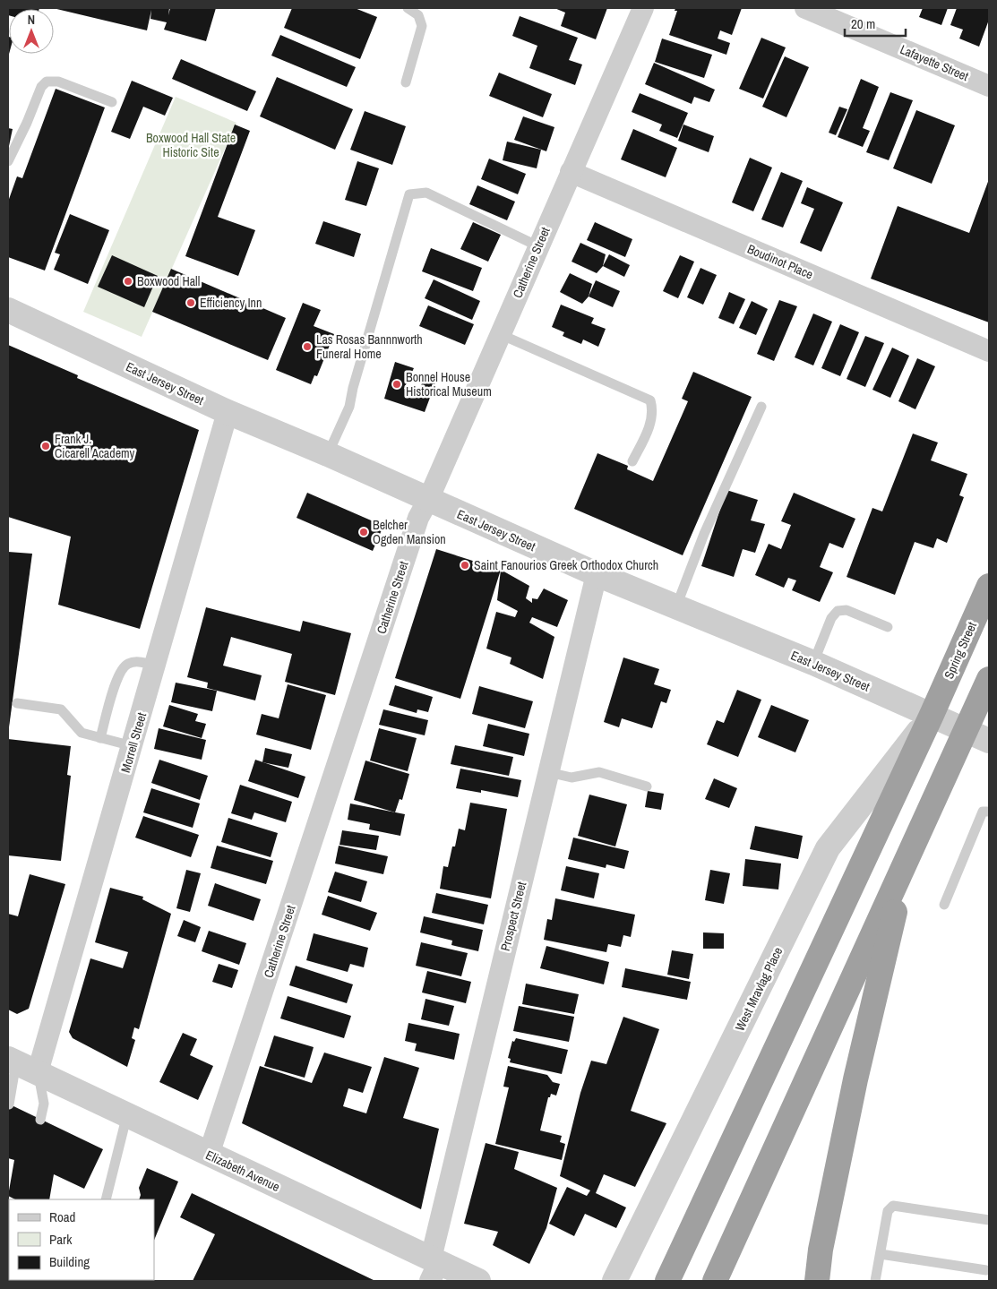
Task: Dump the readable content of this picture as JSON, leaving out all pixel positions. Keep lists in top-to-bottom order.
{
  "streets": {
    "highway": ["Spring Street"],
    "street": [
      "Lafayette Street",
      "Boudinot Place",
      "Catherine Street",
      "East Jersey Street",
      "Morrell Street",
      "Prospect Street",
      "West Mravlag Place",
      "Elizabeth Avenue"
    ]
  },
  "crossings": [
    ["Boudinot Place", "Catherine Street"],
    ["Catherine Street", "East Jersey Street"],
    ["Catherine Street", "Elizabeth Avenue"],
    ["East Jersey Street", "Spring Street"],
    ["East Jersey Street", "Morrell Street"],
    ["East Jersey Street", "Prospect Street"],
    ["East Jersey Street", "West Mravlag Place"],
    ["Spring Street", "West Mravlag Place"],
    ["Morrell Street", "Elizabeth Avenue"],
    ["Prospect Street", "Elizabeth Avenue"]
  ],
  "parks": ["Boxwood Hall State Historic Site"],
  "places": [
    "Boxwood Hall",
    "Efficiency Inn",
    "Las Rosas Bannnworth Funeral Home",
    "Bonnel House Historical Museum",
    "Frank J. Cicarell Academy",
    "Belcher Ogden Mansion",
    "Saint Fanourios Greek Orthodox Church"
  ],
  "legend": ["Road", "Park", "Building"],
  "scale_bar": "20 m",
  "north": "top"
}
